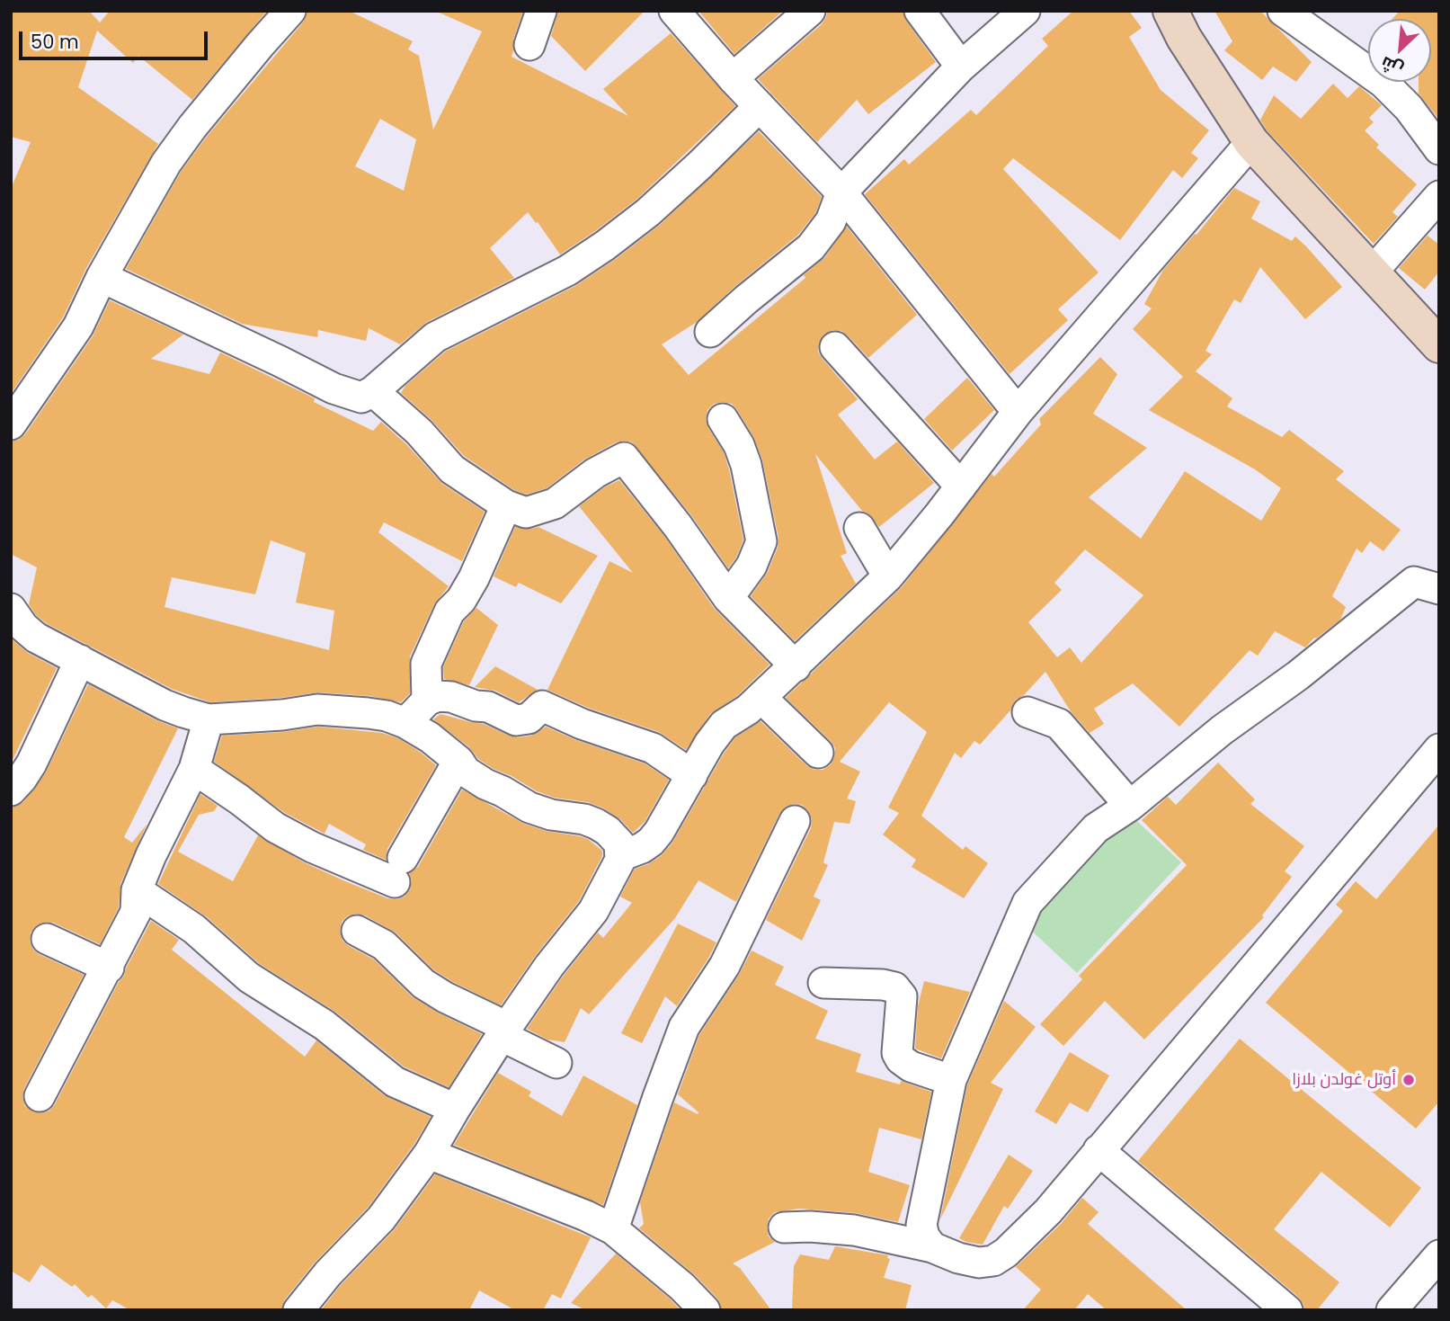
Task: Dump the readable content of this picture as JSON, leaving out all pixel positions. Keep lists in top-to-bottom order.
{
  "places": ["أوتل غولدن بلازا"],
  "scale_bar": "50 m",
  "north": "bottom left"
}
